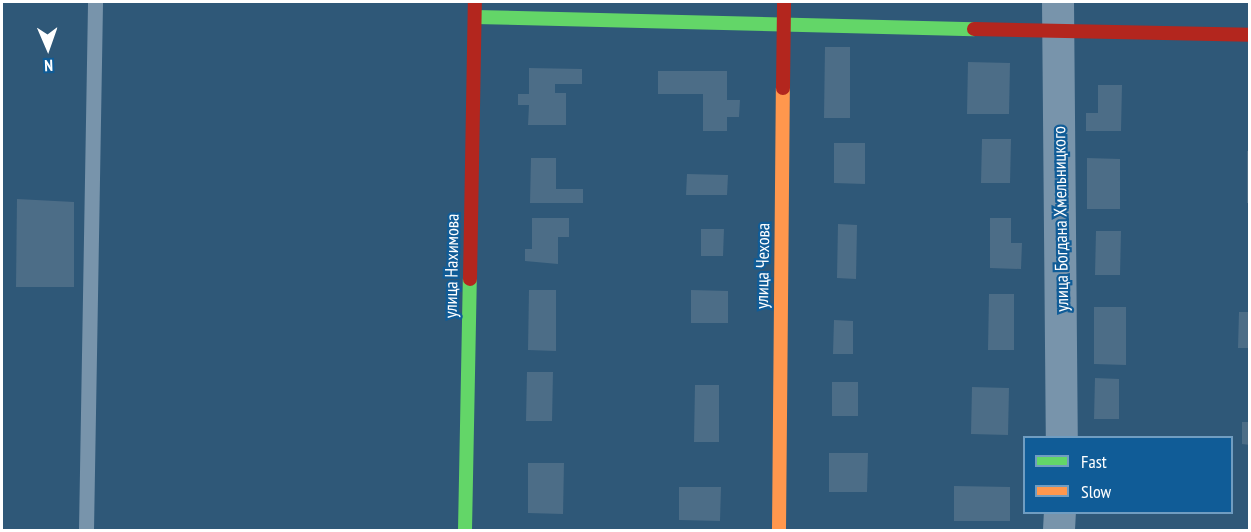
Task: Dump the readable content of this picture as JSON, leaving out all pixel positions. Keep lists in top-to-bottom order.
{
  "streets": {
    "street": ["улица Богдана Хмельницкого", "улица Нахимова", "улица Чехова"]
  },
  "legend": ["Fast", "Slow"],
  "north": "bottom"
}
